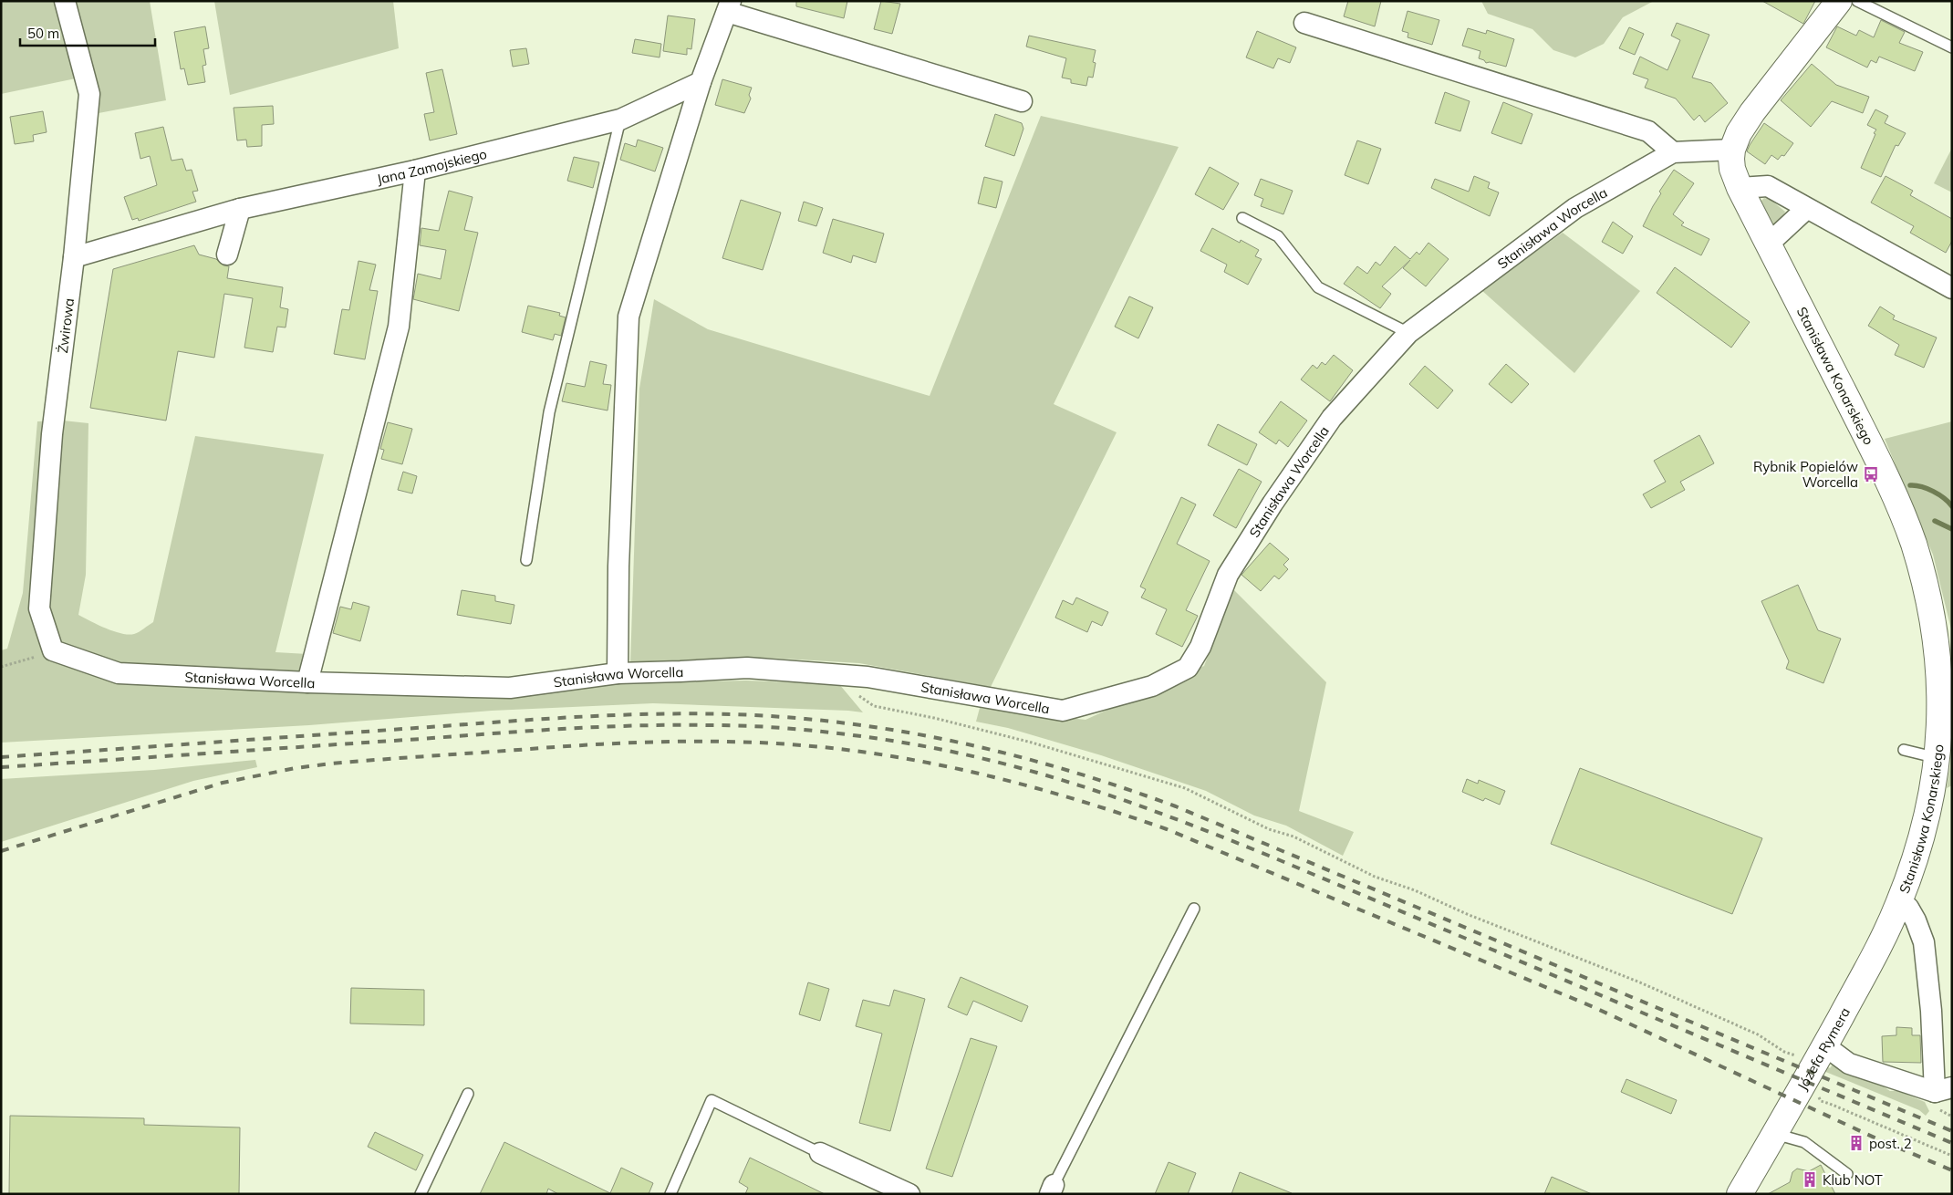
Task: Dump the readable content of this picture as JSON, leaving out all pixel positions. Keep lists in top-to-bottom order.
{
  "streets": {
    "street": [
      "Jana Zamojskiego",
      "Stanisława Worcella",
      "Żwirowa",
      "Stanisława Konarskiego",
      "Józefa Rymera"
    ]
  },
  "crossings": [
    ["Jana Zamojskiego", "Żwirowa"],
    ["Stanisława Worcella", "Żwirowa"],
    ["Stanisława Worcella", "Stanisława Konarskiego"],
    ["Stanisława Konarskiego", "Józefa Rymera"]
  ],
  "places": {
    "bus stop": ["Rybnik Popielów Worcella"],
    "building": ["post. 2", "Klub NOT"]
  },
  "scale_bar": "50 m"
}
